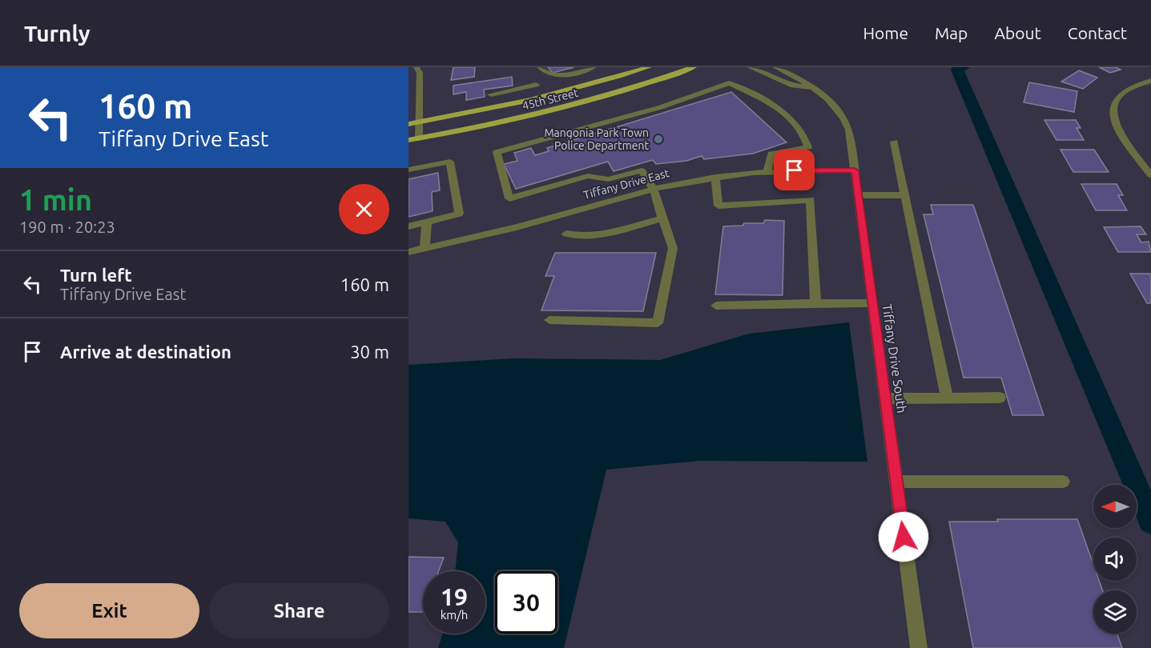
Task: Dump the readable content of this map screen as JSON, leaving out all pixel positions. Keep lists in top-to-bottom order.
{
  "streets": {
    "main road": ["45th Street"],
    "street": ["Tiffany Drive East", "Tiffany Drive South"]
  },
  "crossings": [
    ["Tiffany Drive East", "Tiffany Drive South"]
  ],
  "places": ["Mangonia Park Town Police Department"],
  "north": "left",
  "page": {
    "header": "Turnly",
    "nav": [
      "Home",
      "Map",
      "About",
      "Contact"
    ],
    "turn": ["160 m", "Tiffany Drive East"],
    "heading": ["1 min", "190 m · 20:23"],
    "list": [
      {
        "name": "Turn left",
        "note": "Tiffany Drive East",
        "value": "160 m"
      },
      {
        "name": "Arrive at destination",
        "value": "30 m"
      }
    ],
    "speed": "19 km/h",
    "limit": "30",
    "buttons": ["Exit", "Share"]
  }
}
